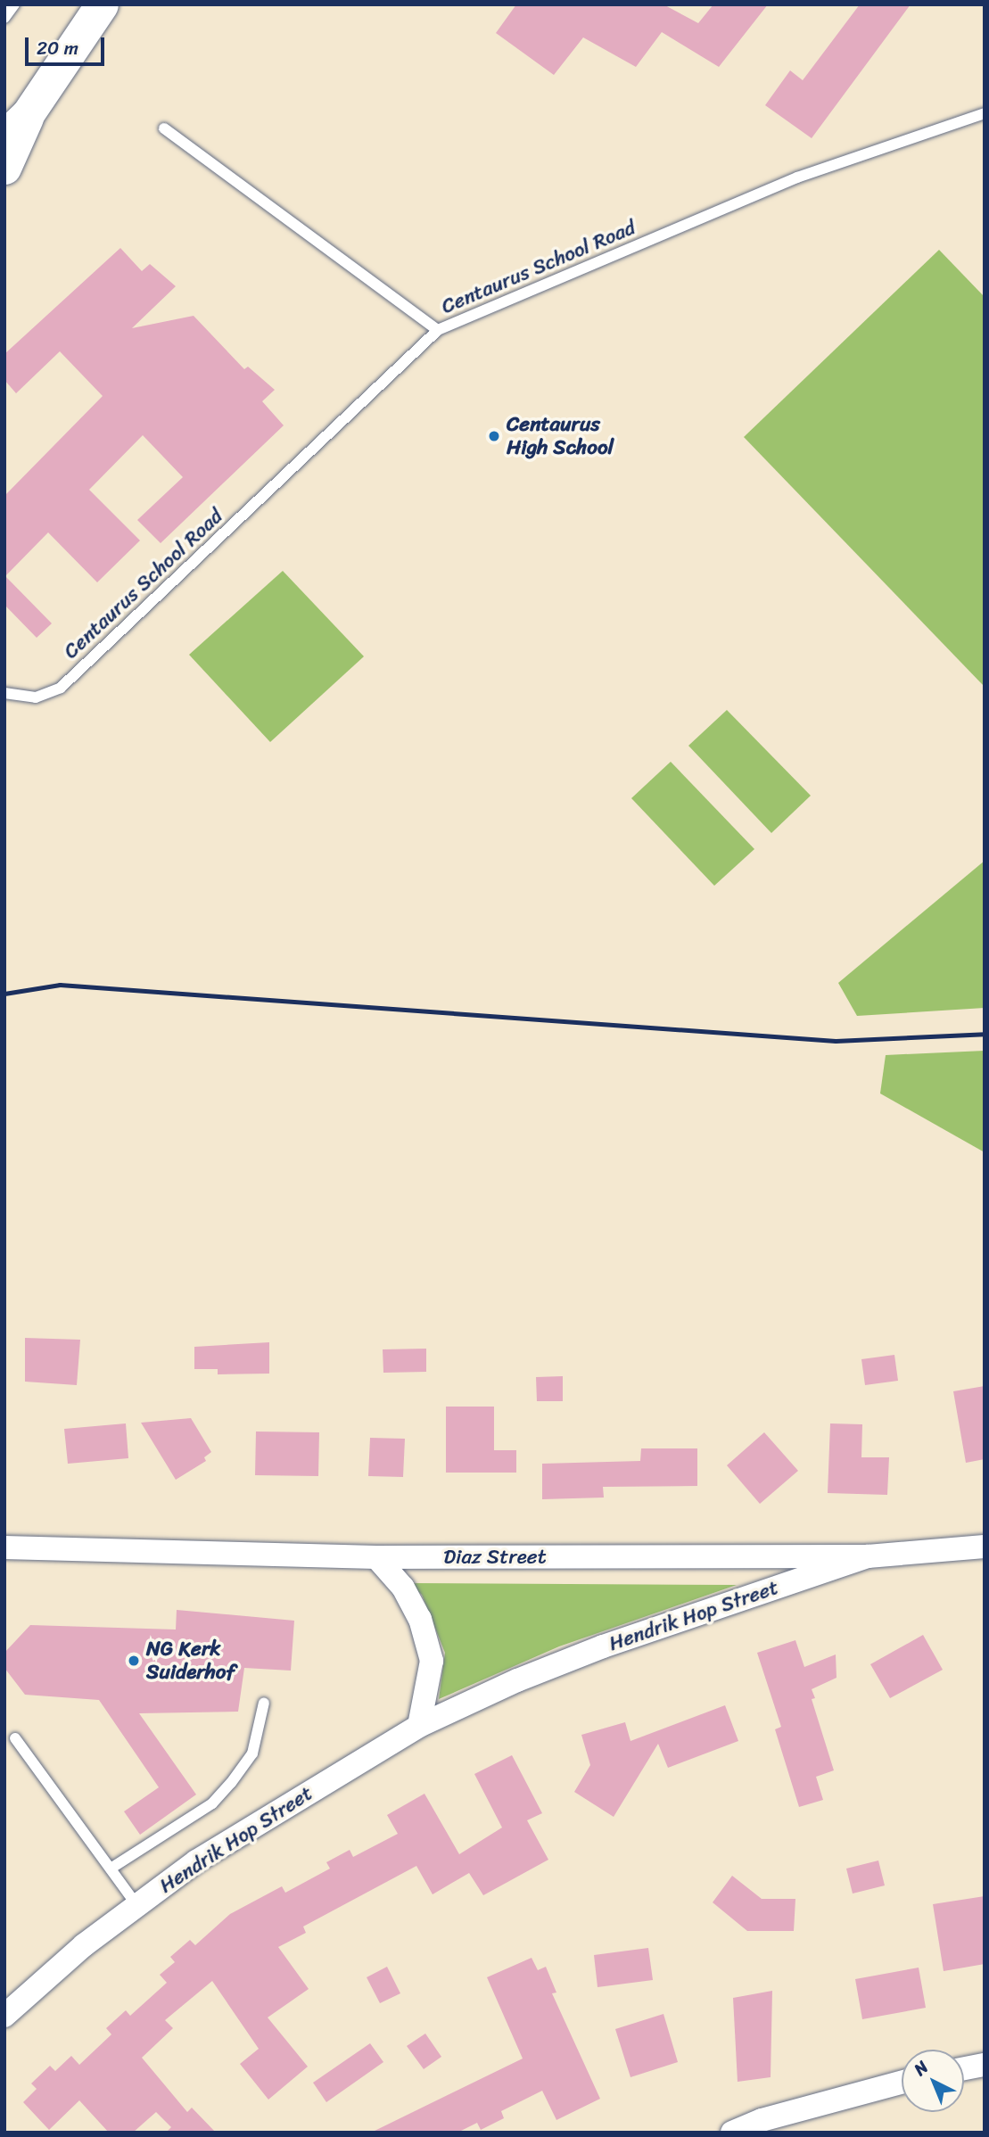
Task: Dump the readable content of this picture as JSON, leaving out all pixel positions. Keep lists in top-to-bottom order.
{
  "streets": {
    "street": ["Diaz Street", "Hendrik Hop Street"],
    "lane": ["Centaurus School Road"]
  },
  "crossings": [
    ["Diaz Street", "Hendrik Hop Street"]
  ],
  "places": ["Centaurus High School", "NG Kerk Suiderhof"],
  "scale_bar": "20 m",
  "north": "top left"
}
